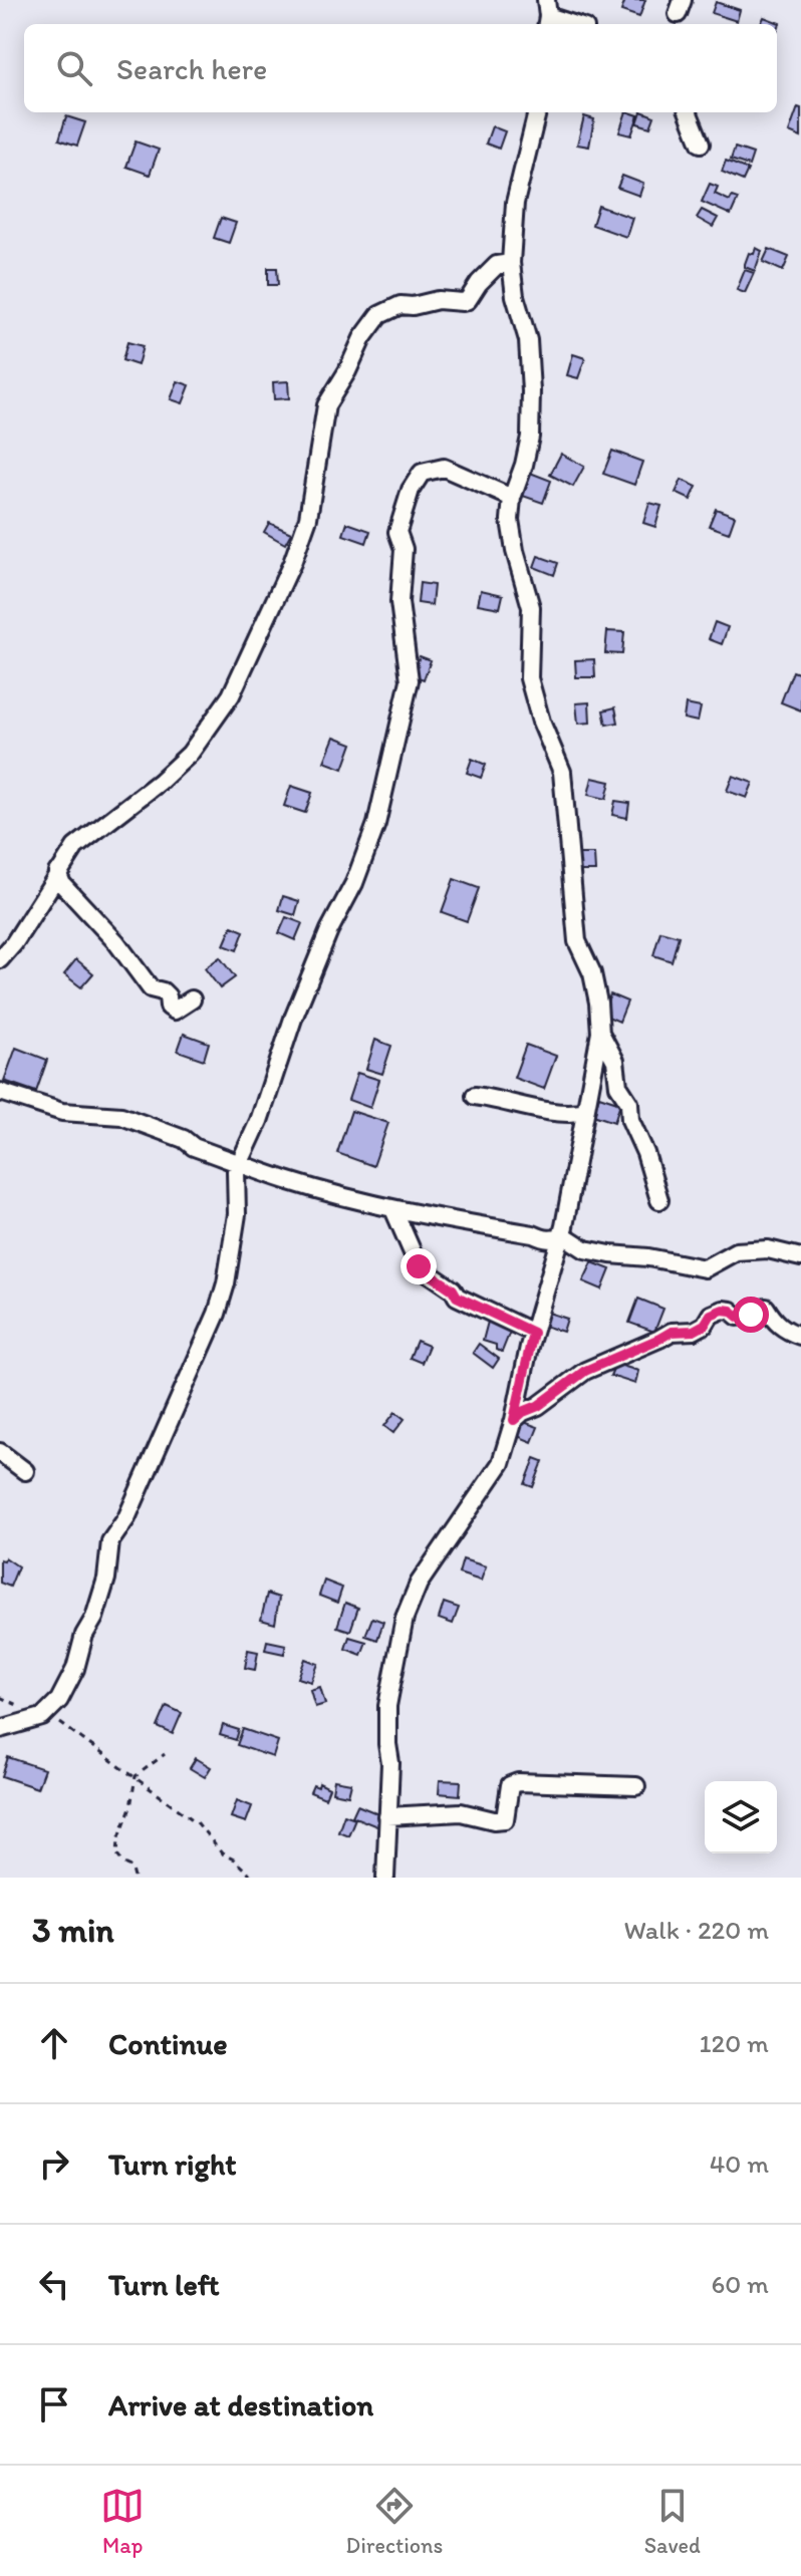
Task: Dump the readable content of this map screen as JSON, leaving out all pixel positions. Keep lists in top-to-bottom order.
{
  "page": {
    "search": "Search here",
    "heading": ["3 min", "Walk · 220 m"],
    "list": [
      ["Continue", "120 m"],
      ["Turn right", "40 m"],
      ["Turn left", "60 m"],
      "Arrive at destination"
    ],
    "nav": ["Map", "Directions", "Saved"]
  }
}
